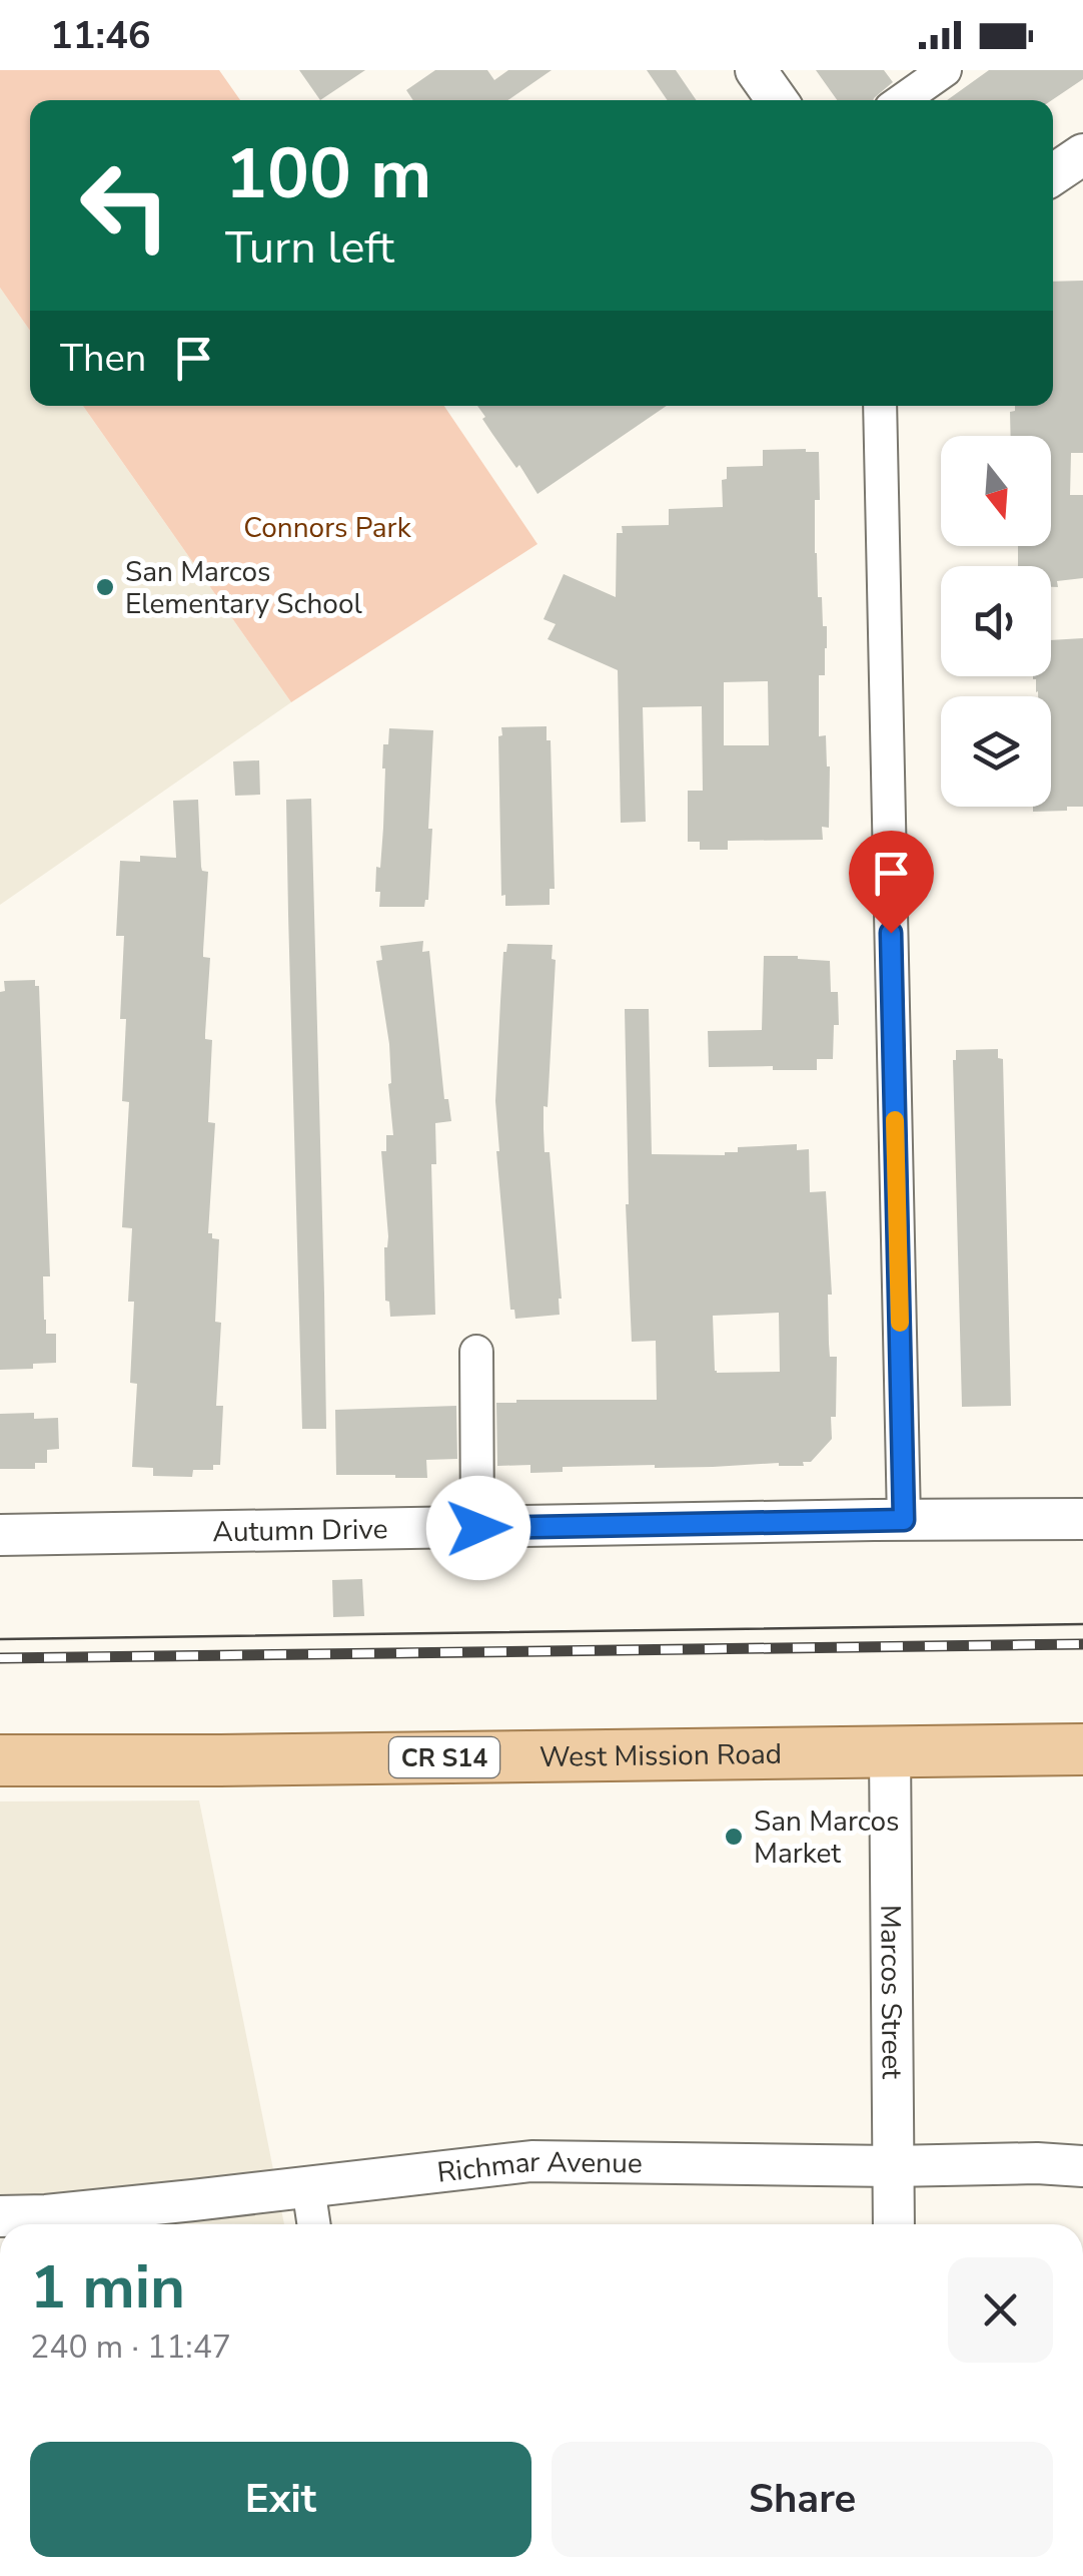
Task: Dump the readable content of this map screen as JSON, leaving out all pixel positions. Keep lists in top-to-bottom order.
{
  "streets": {
    "main road": ["West Mission Road", "CR S14"],
    "street": ["Autumn Drive", "Marcos Street", "Richmar Avenue"]
  },
  "crossings": [
    ["West Mission Road", "Marcos Street"],
    ["Marcos Street", "Richmar Avenue"]
  ],
  "parks": ["Connors Park"],
  "places": ["San Marcos Elementary School", "San Marcos Market"],
  "north": "bottom",
  "page": {
    "status": "11:46",
    "turn": ["100 m", "Turn left"],
    "then": "Then",
    "heading": ["1 min", "240 m · 11:47"],
    "buttons": ["Exit", "Share"]
  }
}
